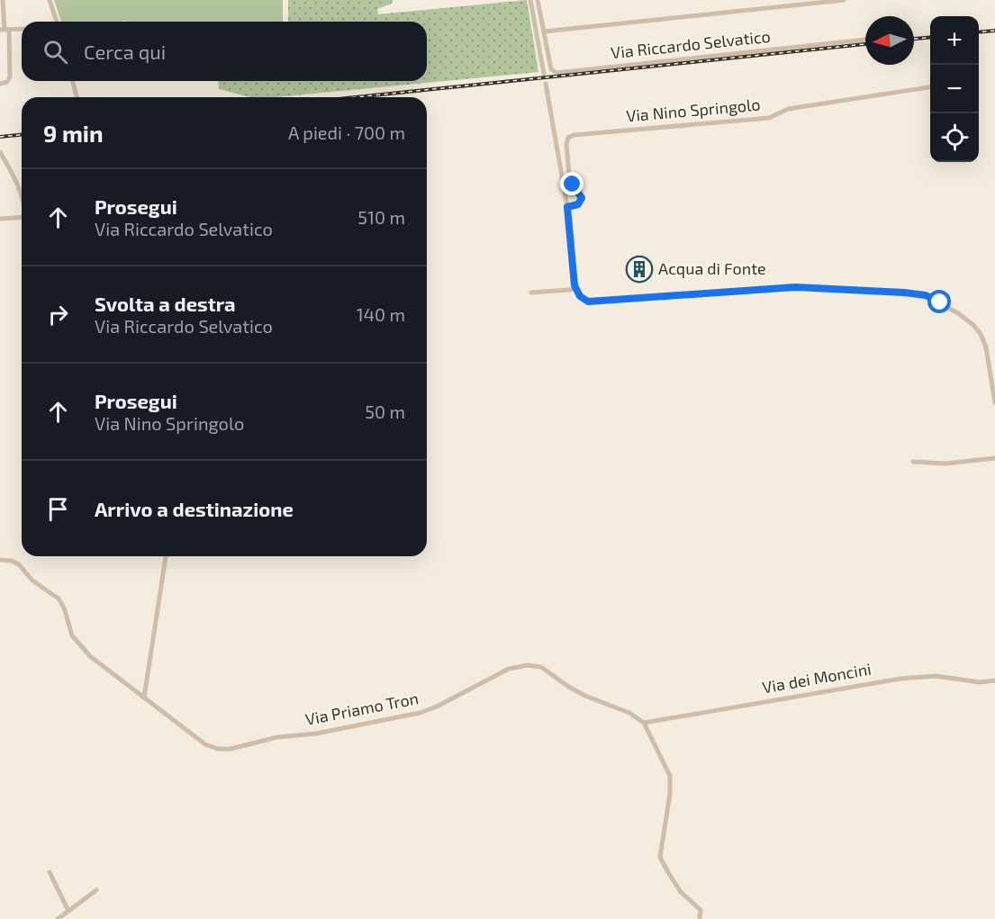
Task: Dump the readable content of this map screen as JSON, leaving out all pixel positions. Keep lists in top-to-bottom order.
{
  "streets": {
    "street": [
      "Via Riccardo Selvatico",
      "Via Nino Springolo",
      "Via dei Moncini",
      "Via Priamo Tron"
    ]
  },
  "crossings": [
    ["Via dei Moncini", "Via Priamo Tron"]
  ],
  "places": {
    "building": ["Acqua di Fonte"]
  },
  "north": "left",
  "page": {
    "map_buttons": ["+", "−"],
    "search": "Cerca qui",
    "heading": ["9 min", "A piedi · 700 m"],
    "list": [
      ["Prosegui", "Via Riccardo Selvatico", "510 m"],
      ["Svolta a destra", "Via Riccardo Selvatico", "140 m"],
      ["Prosegui", "Via Nino Springolo", "50 m"],
      "Arrivo a destinazione"
    ]
  }
}
